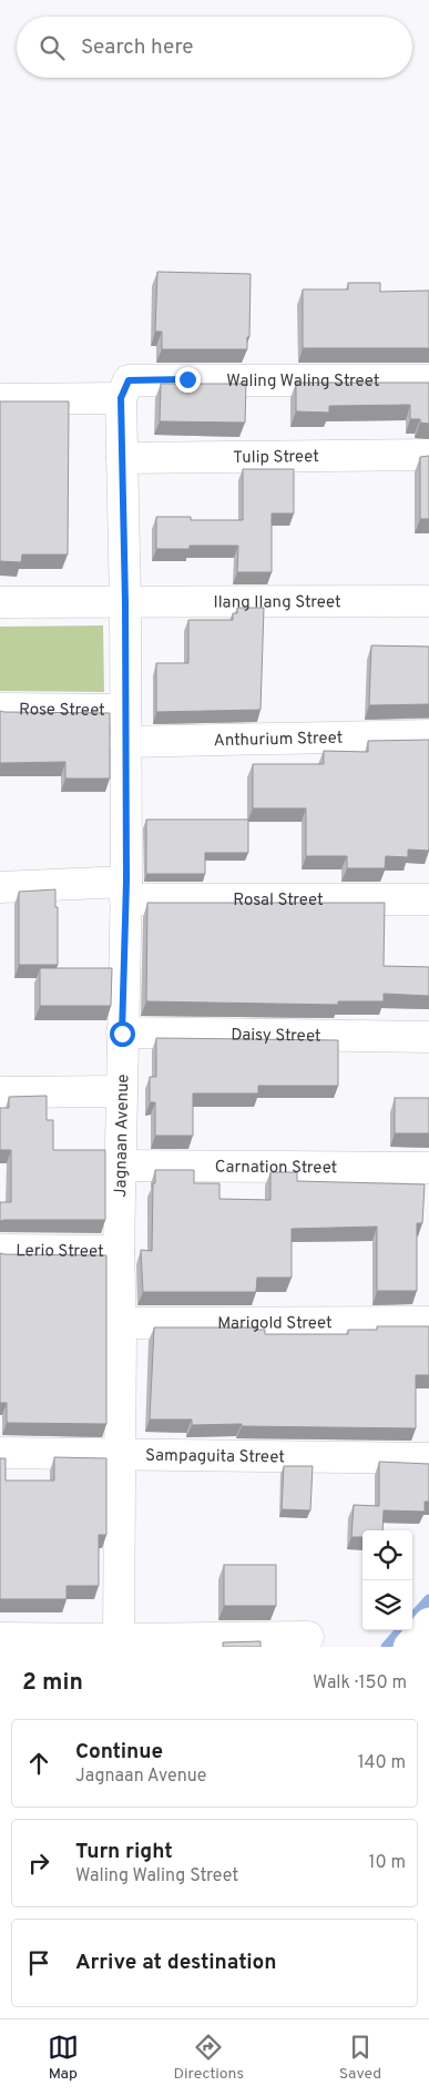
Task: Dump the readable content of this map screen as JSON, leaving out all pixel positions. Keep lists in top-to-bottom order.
{
  "streets": {
    "street": [
      "Waling Waling Street",
      "Tulip Street",
      "Ilang Ilang Street",
      "Rose Street",
      "Anthurium Street",
      "Rosal Street",
      "Daisy Street",
      "Jagnaan Avenue",
      "Carnation Street",
      "Lerio Street",
      "Marigold Street",
      "Sampaguita Street"
    ]
  },
  "crossings": [
    ["Waling Waling Street", "Jagnaan Avenue"],
    ["Tulip Street", "Jagnaan Avenue"],
    ["Ilang Ilang Street", "Jagnaan Avenue"],
    ["Rose Street", "Jagnaan Avenue"],
    ["Anthurium Street", "Jagnaan Avenue"],
    ["Rosal Street", "Jagnaan Avenue"],
    ["Daisy Street", "Jagnaan Avenue"],
    ["Jagnaan Avenue", "Carnation Street"],
    ["Jagnaan Avenue", "Lerio Street"],
    ["Jagnaan Avenue", "Marigold Street"],
    ["Jagnaan Avenue", "Sampaguita Street"]
  ],
  "page": {
    "search": "Search here",
    "heading": ["2 min", "Walk · 150 m"],
    "list": [
      ["Continue", "Jagnaan Avenue", "140 m"],
      ["Turn right", "Waling Waling Street", "10 m"],
      "Arrive at destination"
    ],
    "nav": ["Map", "Directions", "Saved"]
  }
}
